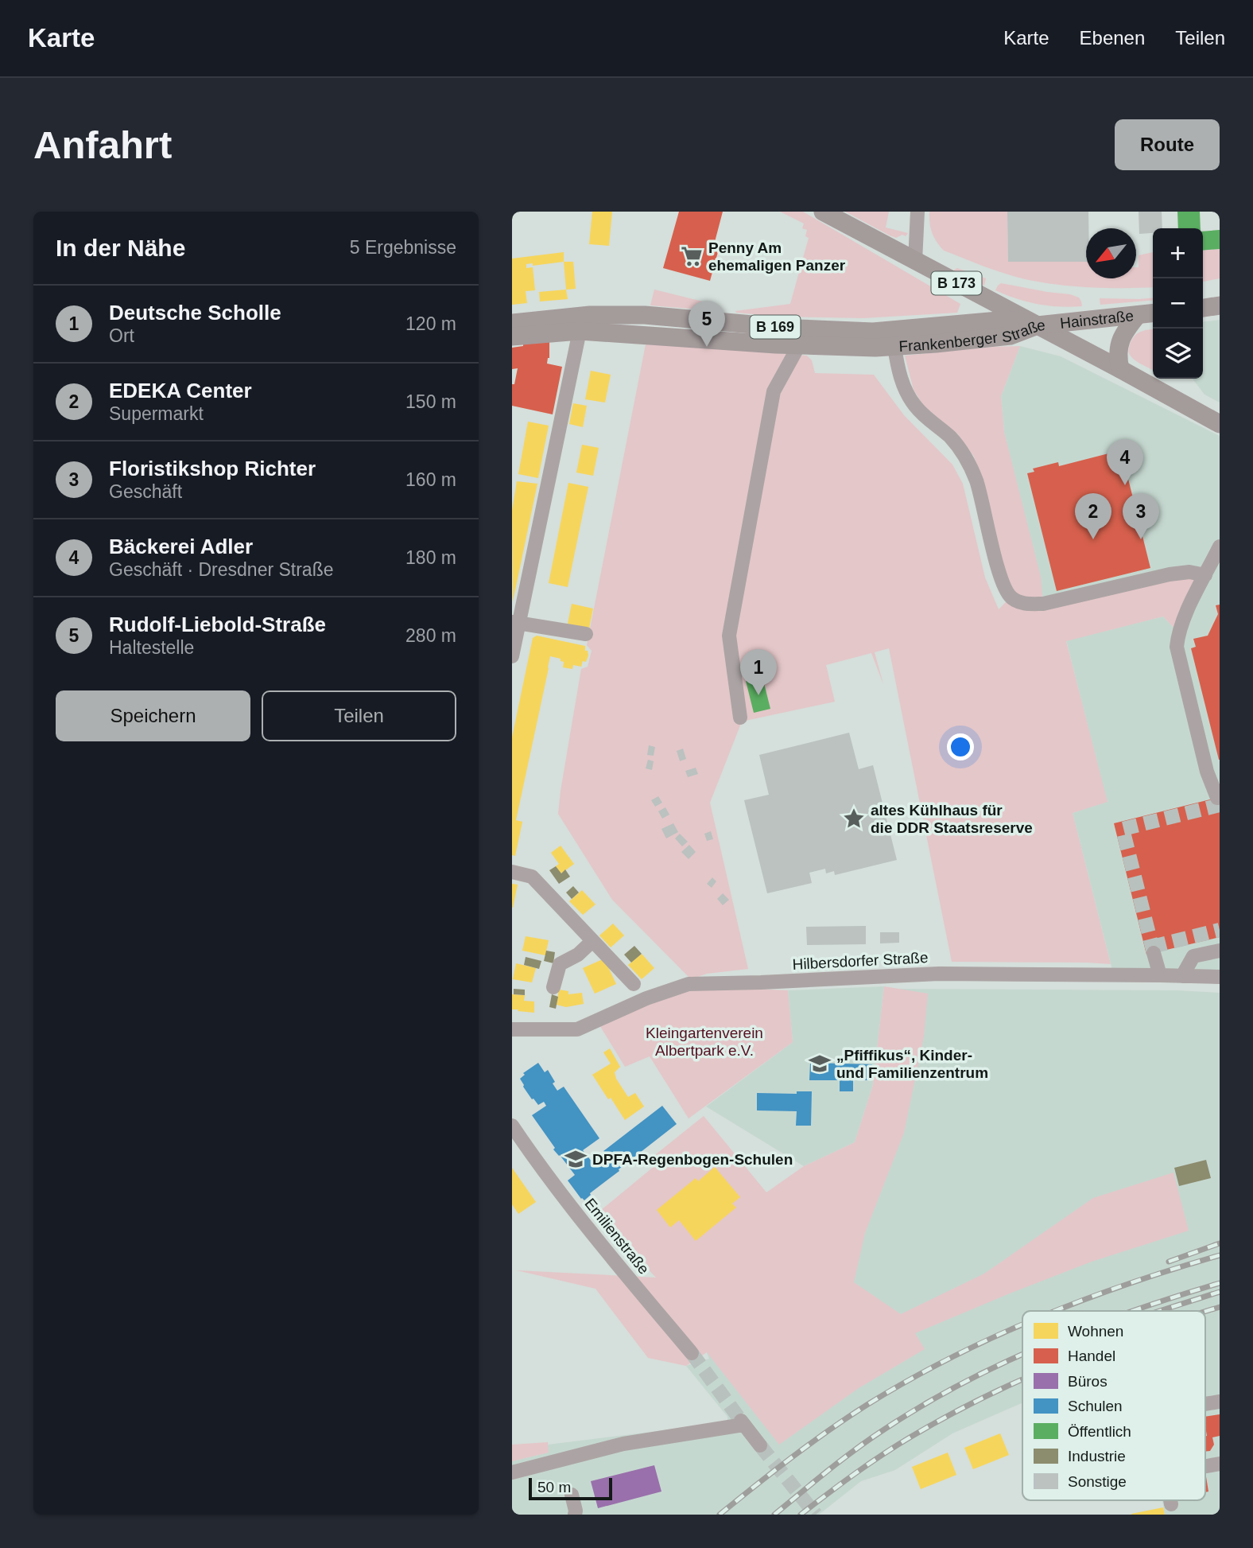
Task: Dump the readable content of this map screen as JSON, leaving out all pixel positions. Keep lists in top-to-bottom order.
{
  "streets": {
    "main road": [
      "B 173",
      "Hainstraße",
      "B 169",
      "Frankenberger Straße"
    ],
    "street": ["Hilbersdorfer Straße", "Emilienstraße"]
  },
  "crossings": [
    ["B 173", "Hainstraße"],
    ["B 173", "Frankenberger Straße"],
    ["Hainstraße", "Frankenberger Straße"]
  ],
  "parks": ["Kleingartenverein Albertpark e.V."],
  "places": {
    "supermarket": ["Penny Am ehemaligen Panzer"],
    "place": ["altes Kühlhaus für die DDR Staatsreserve"],
    "school or university": ["„Pfiffikus“, Kinder- und Familienzentrum", "DPFA-Regenbogen-Schulen"]
  },
  "legend": [
    "Wohnen",
    "Handel",
    "Büros",
    "Schulen",
    "Öffentlich",
    "Industrie",
    "Sonstige"
  ],
  "scale_bar": "50 m",
  "north": "bottom left",
  "page": {
    "header": "Karte",
    "nav": ["Karte", "Ebenen", "Teilen"],
    "buttons": [
      "Route",
      ["Speichern", "Teilen"]
    ],
    "title": "Anfahrt",
    "heading": ["In der Nähe", "5 Ergebnisse"],
    "map_buttons": ["+", "−"],
    "list": [
      {
        "mark": "1",
        "name": "Deutsche Scholle",
        "note": "Ort",
        "value": "120 m"
      },
      {
        "mark": "2",
        "name": "EDEKA Center",
        "note": "Supermarkt",
        "value": "150 m"
      },
      {
        "mark": "3",
        "name": "Floristikshop Richter",
        "note": "Geschäft",
        "value": "160 m"
      },
      {
        "mark": "4",
        "name": "Bäckerei Adler",
        "note": "Geschäft · Dresdner Straße",
        "value": "180 m"
      },
      {
        "mark": "5",
        "name": "Rudolf-Liebold-Straße",
        "note": "Haltestelle",
        "value": "280 m"
      }
    ],
    "pins": [
      "5",
      "4",
      "2",
      "3",
      "1"
    ],
    "scale": "50 m"
  }
}
